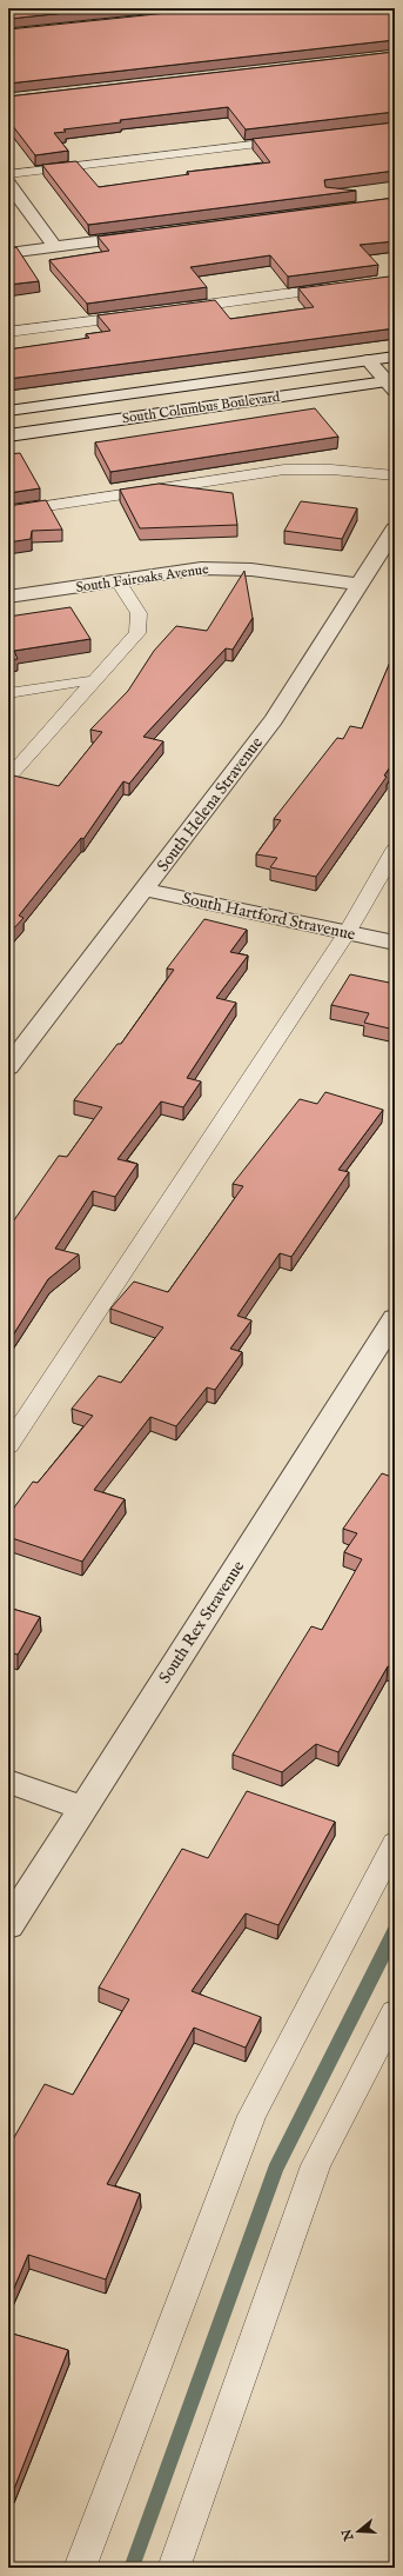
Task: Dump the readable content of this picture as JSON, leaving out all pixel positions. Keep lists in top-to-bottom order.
{
  "streets": {
    "street": [
      "South Columbus Boulevard",
      "South Fairoaks Avenue",
      "South Helena Stravenue",
      "South Hartford Stravenue",
      "South Rex Stravenue"
    ]
  },
  "crossings": [
    ["South Fairoaks Avenue", "South Helena Stravenue"],
    ["South Helena Stravenue", "South Hartford Stravenue"]
  ],
  "north": "left"
}
